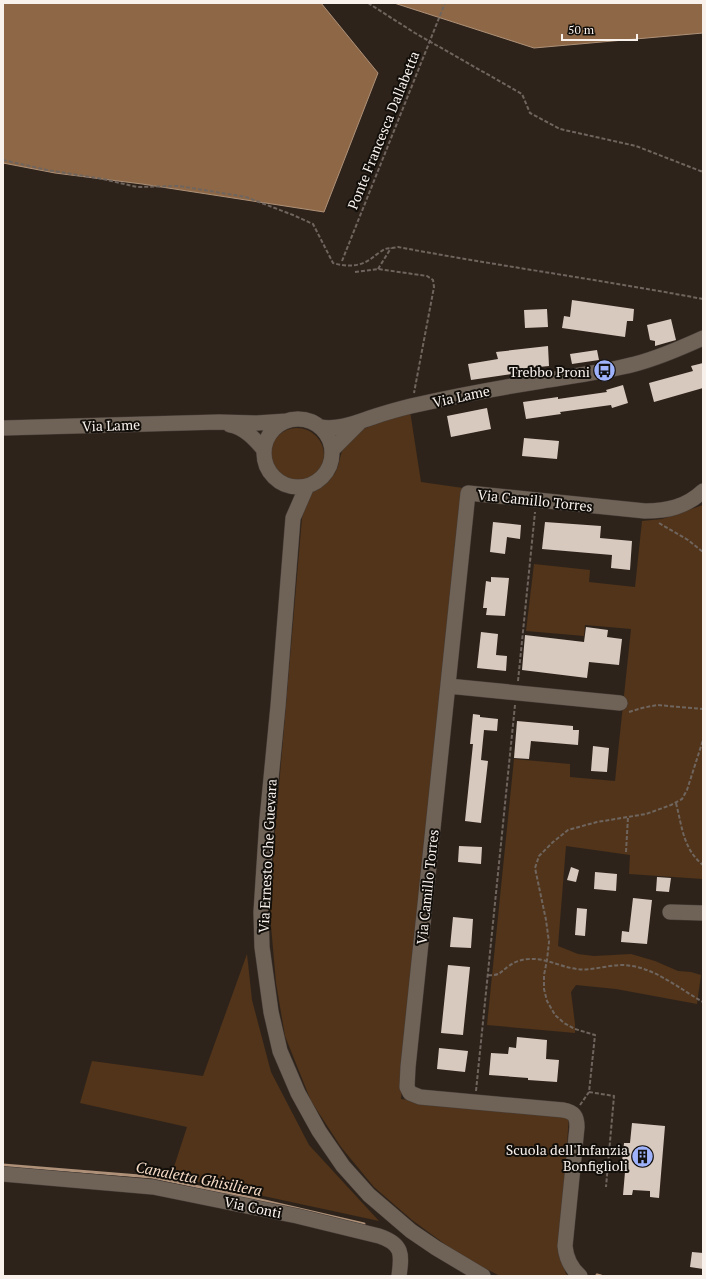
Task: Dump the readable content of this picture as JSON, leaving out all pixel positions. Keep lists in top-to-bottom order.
{
  "streets": {
    "street": [
      "Via Lame",
      "Via Camillo Torres",
      "Via Ernesto Che Guevara",
      "Via Conti"
    ],
    "path": ["Ponte Francesca Dallabetta"]
  },
  "crossings": [
    ["Via Lame", "Via Ernesto Che Guevara"]
  ],
  "water": ["Canaletta Ghisiliera"],
  "places": {
    "bus stop": ["Trebbo Proni"],
    "building": ["Scuola dell'Infanzia Bonfiglioli"]
  },
  "scale_bar": "50 m"
}
